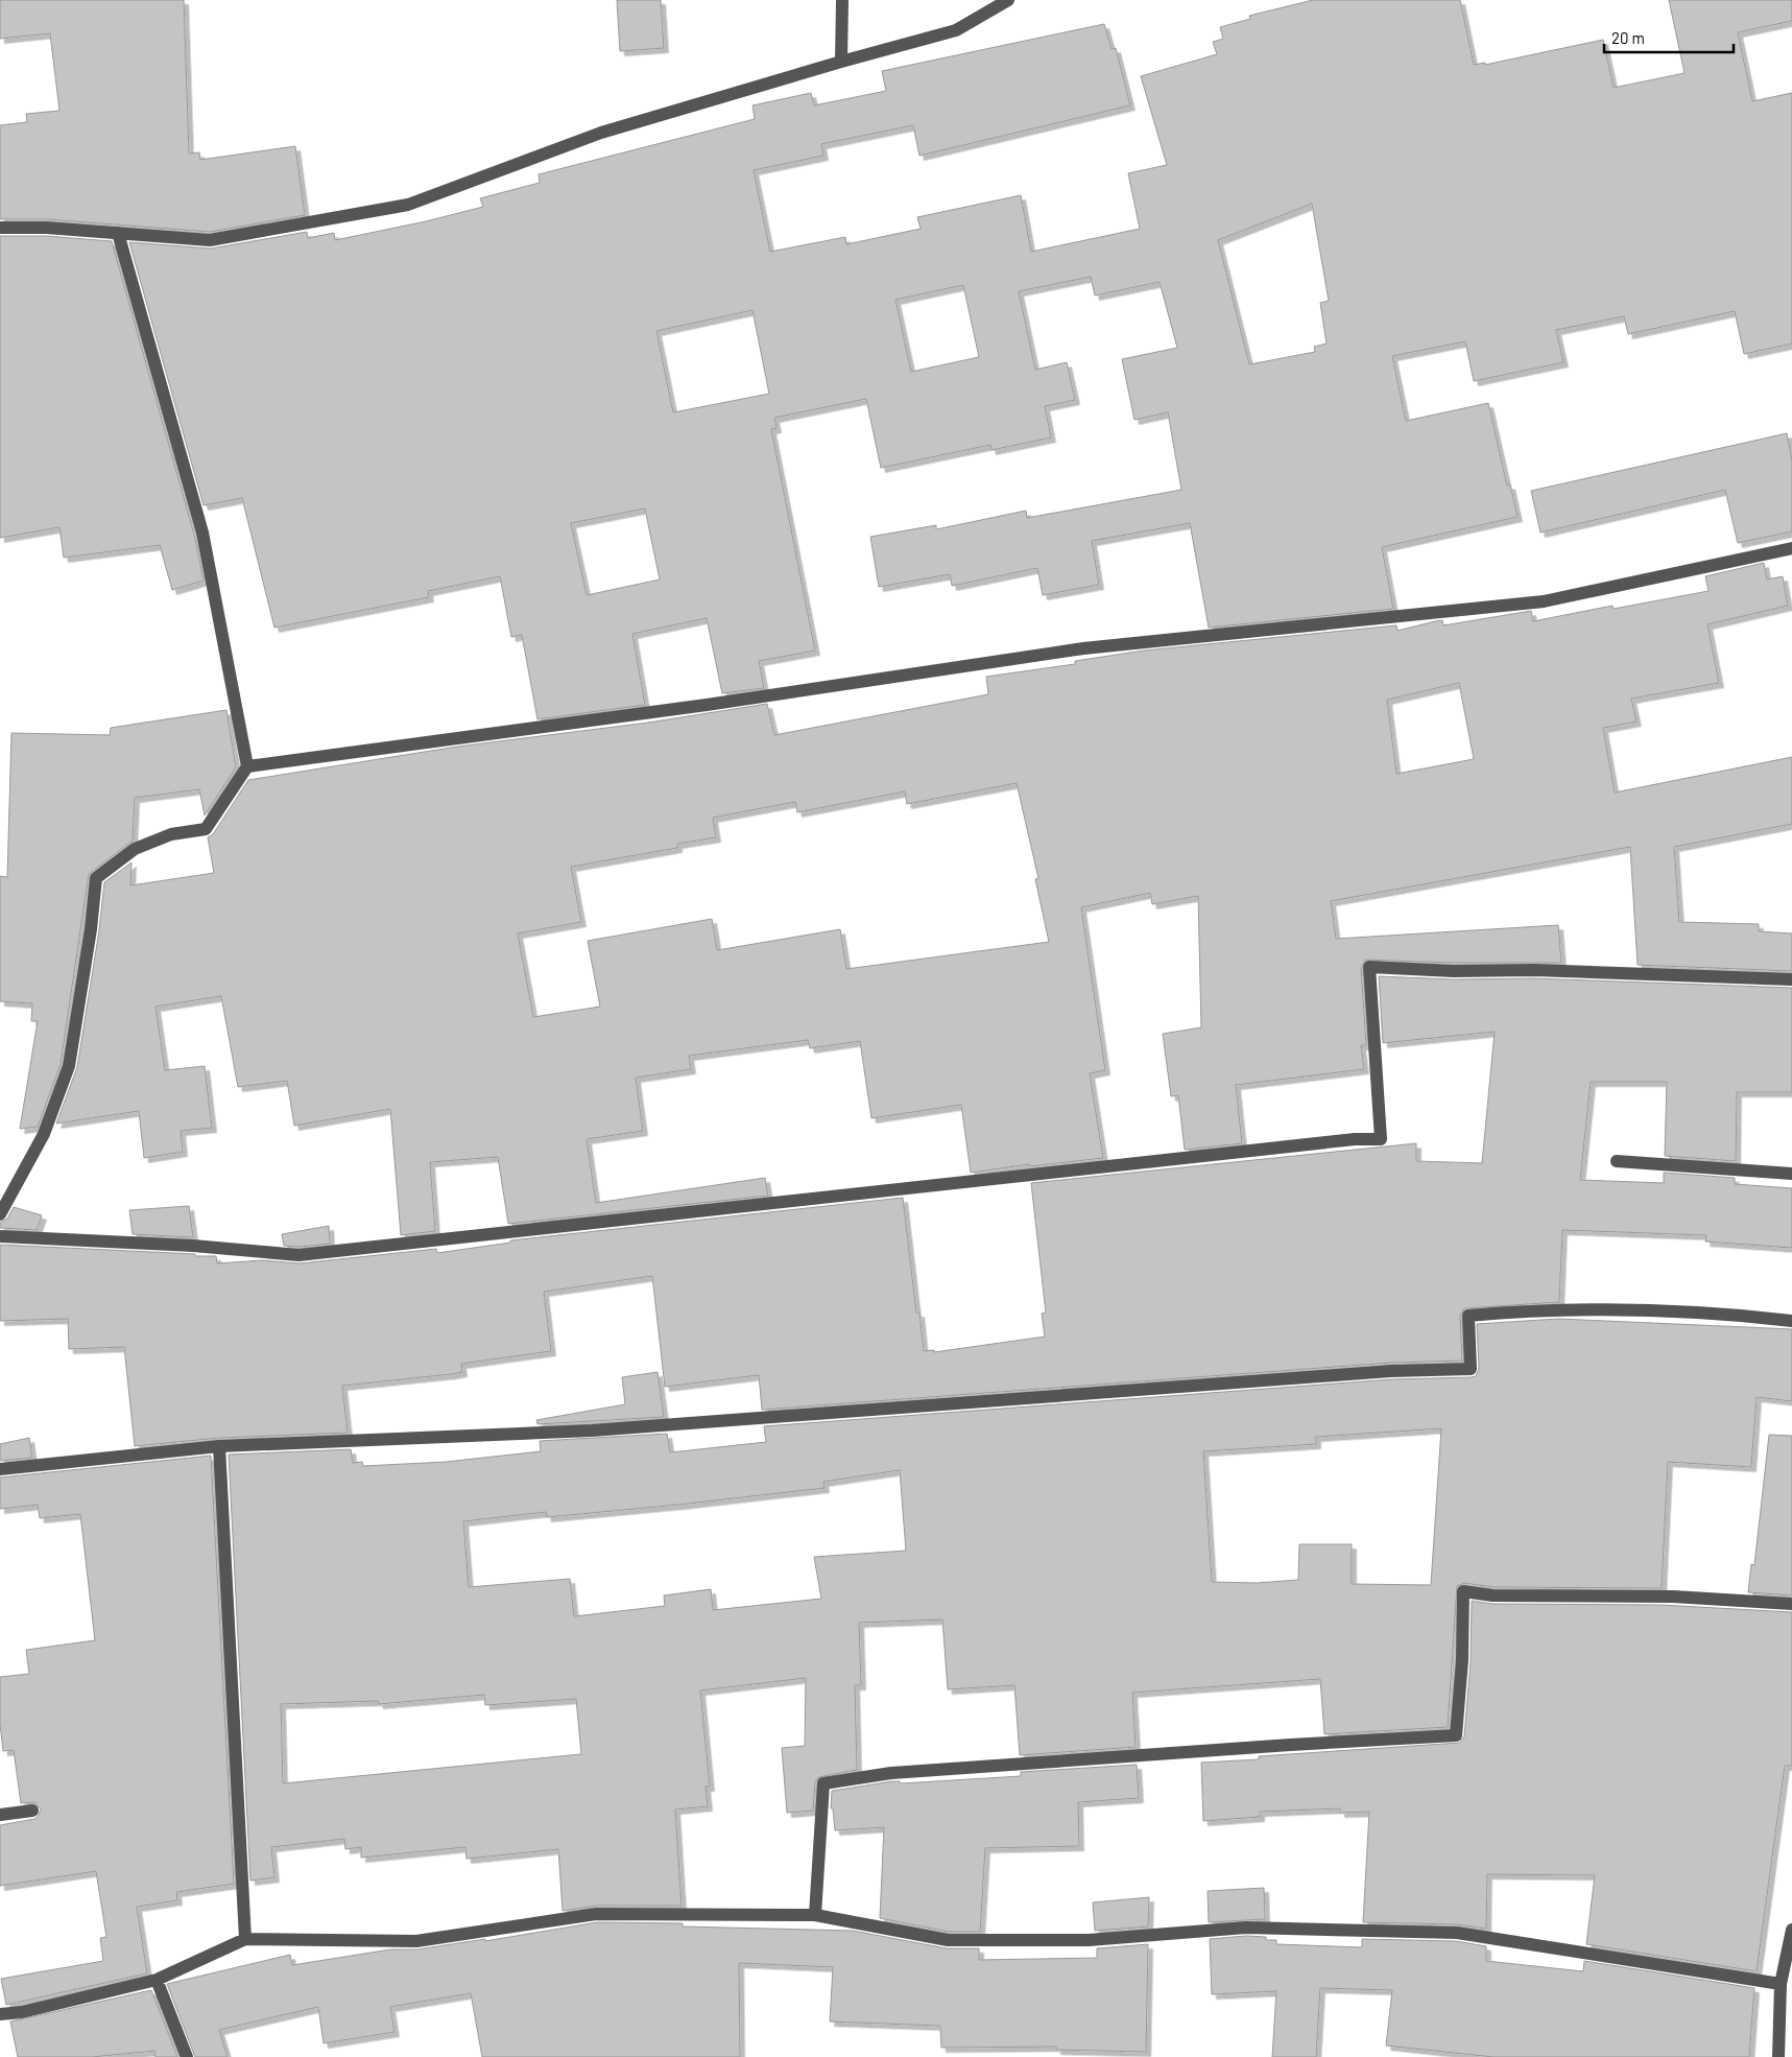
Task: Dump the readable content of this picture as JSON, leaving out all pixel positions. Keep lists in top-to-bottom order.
{
  "scale_bar": "20 m"
}
